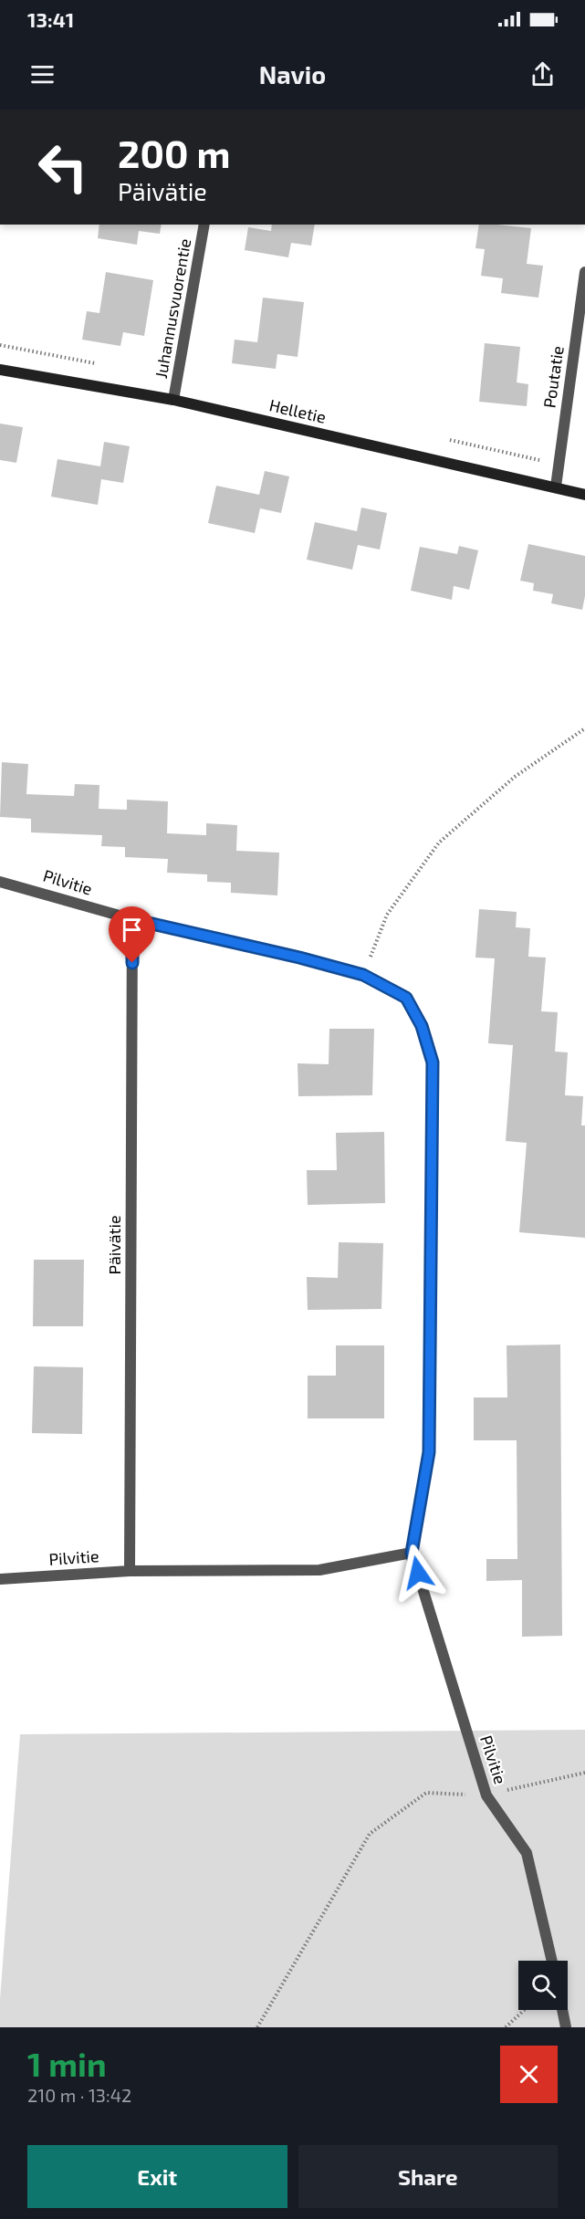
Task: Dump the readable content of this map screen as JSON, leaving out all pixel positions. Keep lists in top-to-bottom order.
{
  "streets": {
    "street": [
      "Juhannusvuorentie",
      "Poutatie",
      "Helletie",
      "Pilvitie",
      "Päivätie"
    ]
  },
  "crossings": [
    ["Juhannusvuorentie", "Helletie"],
    ["Poutatie", "Helletie"],
    ["Pilvitie", "Päivätie"]
  ],
  "page": {
    "status": "13:41",
    "header": "Navio",
    "turn": ["200 m", "Päivätie"],
    "heading": ["1 min", "210 m · 13:42"],
    "buttons": ["Exit", "Share"]
  }
}
